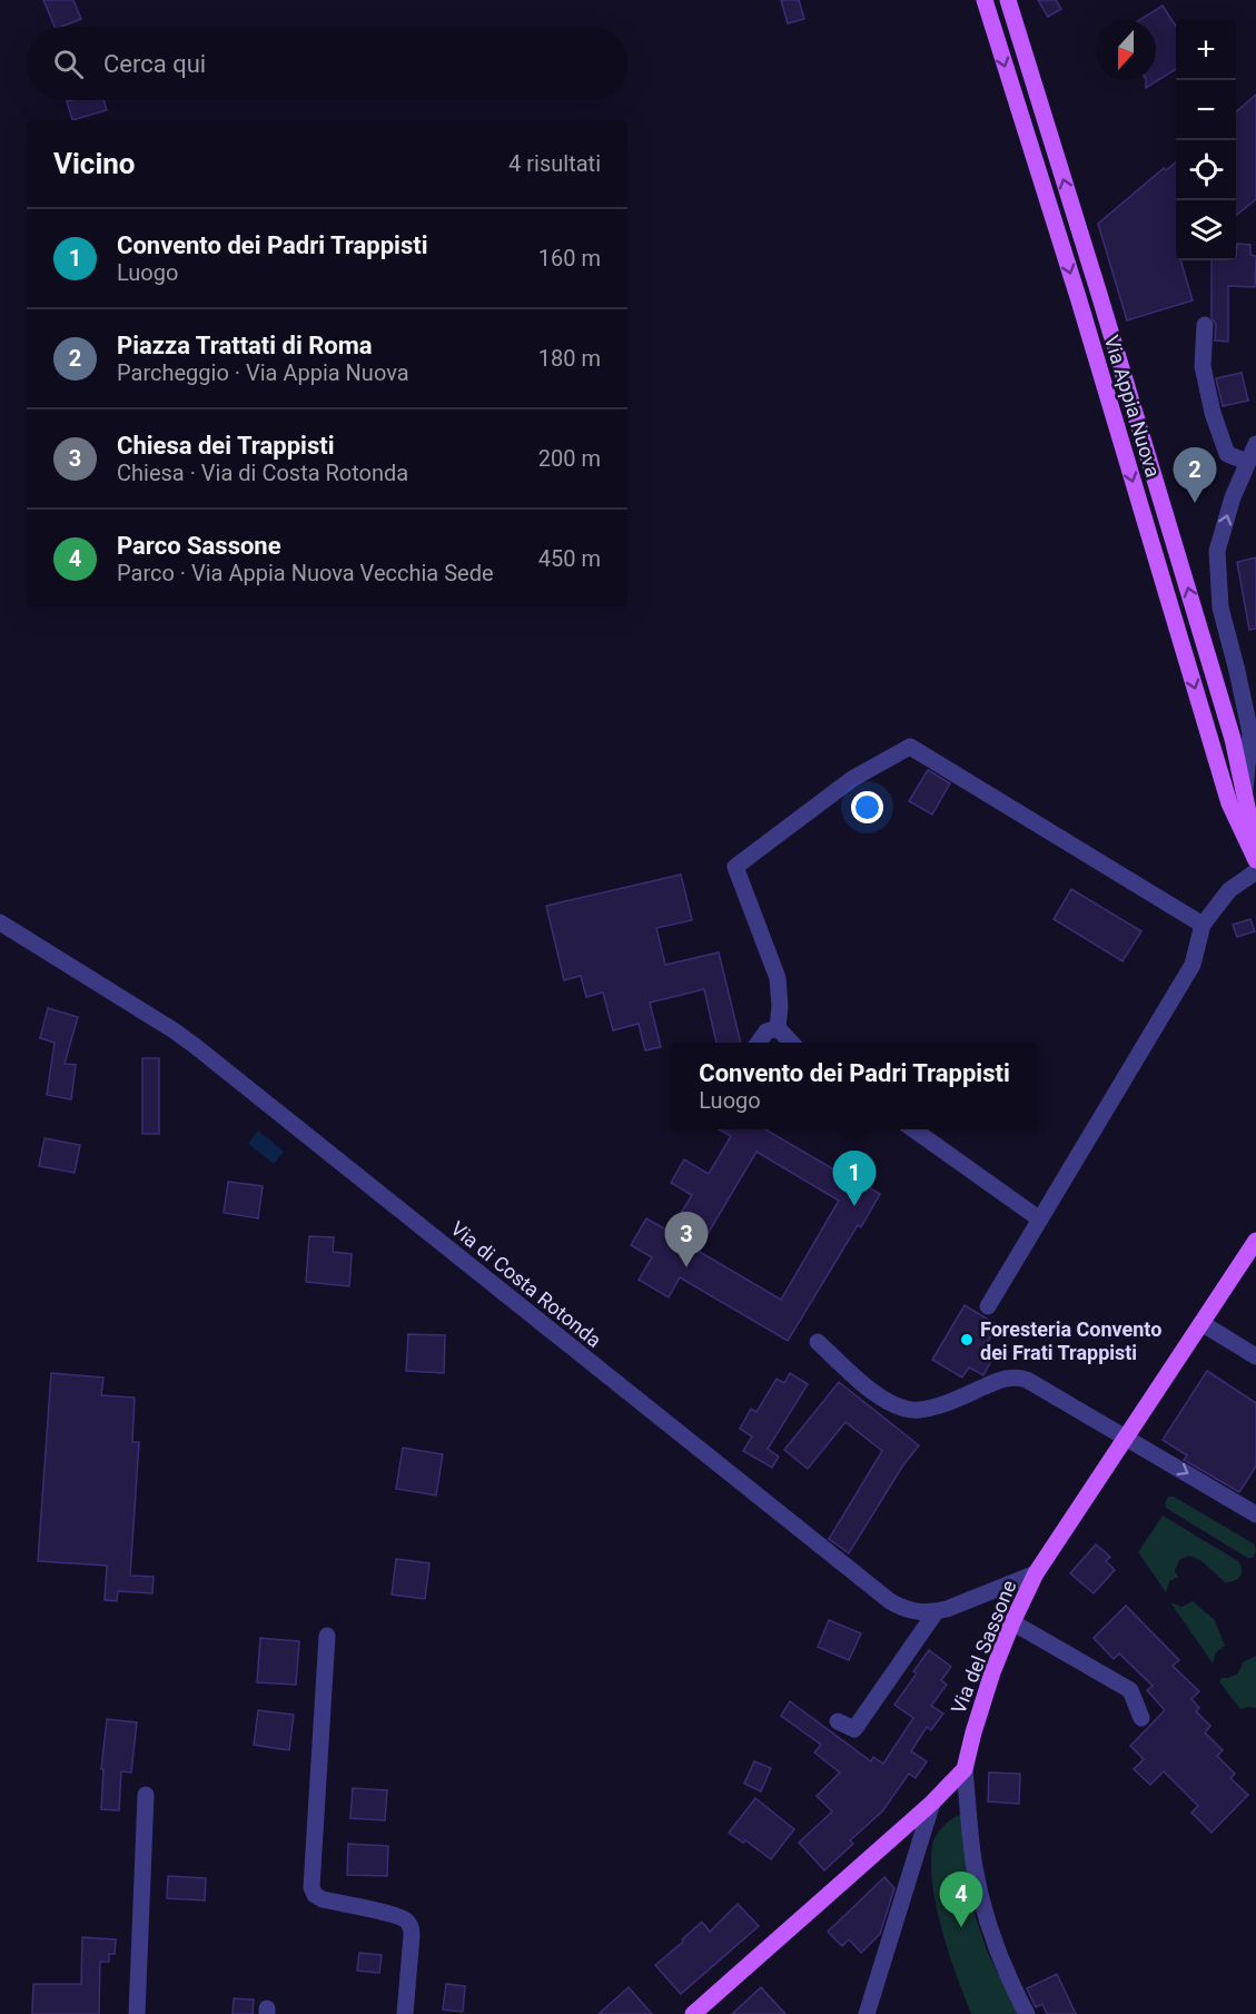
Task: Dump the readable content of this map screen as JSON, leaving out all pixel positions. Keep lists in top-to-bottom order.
{
  "streets": {
    "main road": ["Via Appia Nuova", "Via del Sassone"],
    "street": ["Via di Costa Rotonda"]
  },
  "crossings": [
    ["Via di Costa Rotonda", "Via del Sassone"]
  ],
  "places": ["Foresteria Convento dei Frati Trappisti"],
  "north": "bottom",
  "page": {
    "map_buttons": ["+", "−"],
    "search": "Cerca qui",
    "heading": ["Vicino", "4 risultati"],
    "list": [
      {
        "mark": "1",
        "name": "Convento dei Padri Trappisti",
        "note": "Luogo",
        "value": "160 m"
      },
      {
        "mark": "2",
        "name": "Piazza Trattati di Roma",
        "note": "Parcheggio · Via Appia Nuova",
        "value": "180 m"
      },
      {
        "mark": "3",
        "name": "Chiesa dei Trappisti",
        "note": "Chiesa · Via di Costa Rotonda",
        "value": "200 m"
      },
      {
        "mark": "4",
        "name": "Parco Sassone",
        "note": "Parco · Via Appia Nuova Vecchia Sede",
        "value": "450 m"
      }
    ],
    "pins": [
      "2",
      "1",
      "3",
      "4"
    ],
    "popup": ["Convento dei Padri Trappisti", "Luogo"]
  }
}
